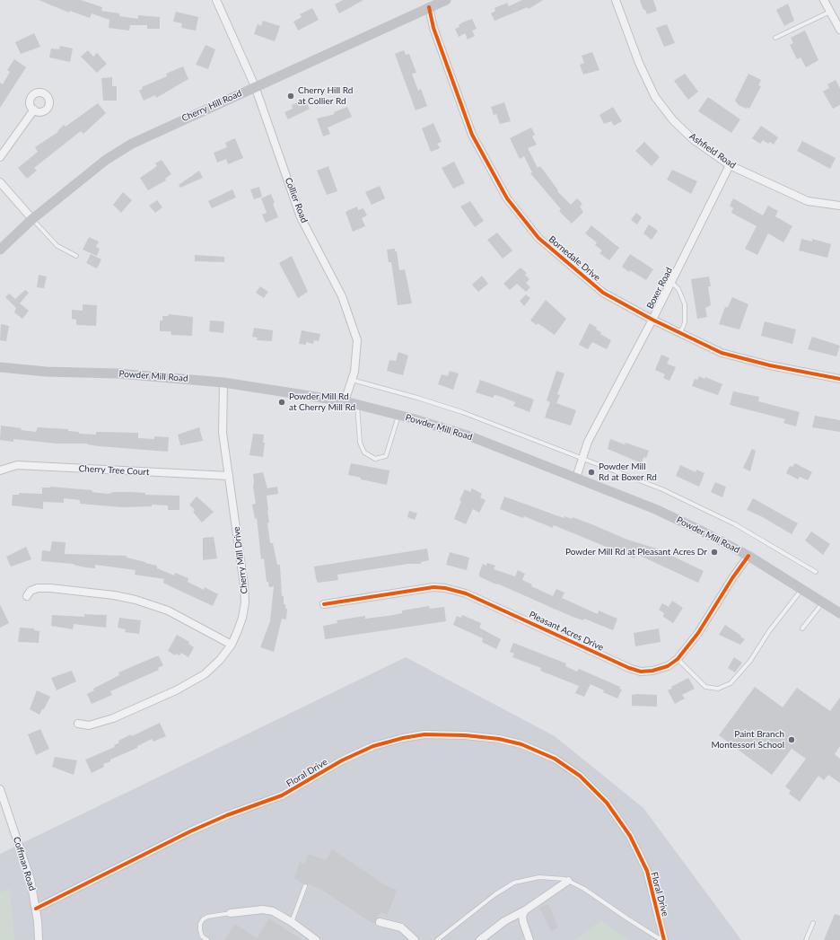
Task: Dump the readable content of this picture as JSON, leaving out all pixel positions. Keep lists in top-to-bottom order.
{
  "streets": {
    "main road": ["Cherry Hill Road", "Powder Mill Road"],
    "street": [
      "Ashfield Road",
      "Collier Road",
      "Bornedale Drive",
      "Boxer Road",
      "Cherry Tree Court",
      "Cherry Mill Drive",
      "Pleasant Acres Drive",
      "Floral Drive",
      "Coffman Road"
    ]
  },
  "crossings": [
    ["Cherry Hill Road", "Collier Road"],
    ["Cherry Hill Road", "Bornedale Drive"],
    ["Ashfield Road", "Boxer Road"],
    ["Collier Road", "Powder Mill Road"],
    ["Bornedale Drive", "Boxer Road"],
    ["Boxer Road", "Powder Mill Road"],
    ["Powder Mill Road", "Cherry Mill Drive"],
    ["Powder Mill Road", "Pleasant Acres Drive"],
    ["Cherry Tree Court", "Cherry Mill Drive"],
    ["Floral Drive", "Coffman Road"]
  ],
  "places": [
    "Cherry Hill Rd at Collier Rd",
    "Powder Mill Rd at Cherry Mill Rd",
    "Powder Mill Rd at Boxer Rd",
    "Powder Mill Rd at Pleasant Acres Dr",
    "Paint Branch Montessori School"
  ]
}
